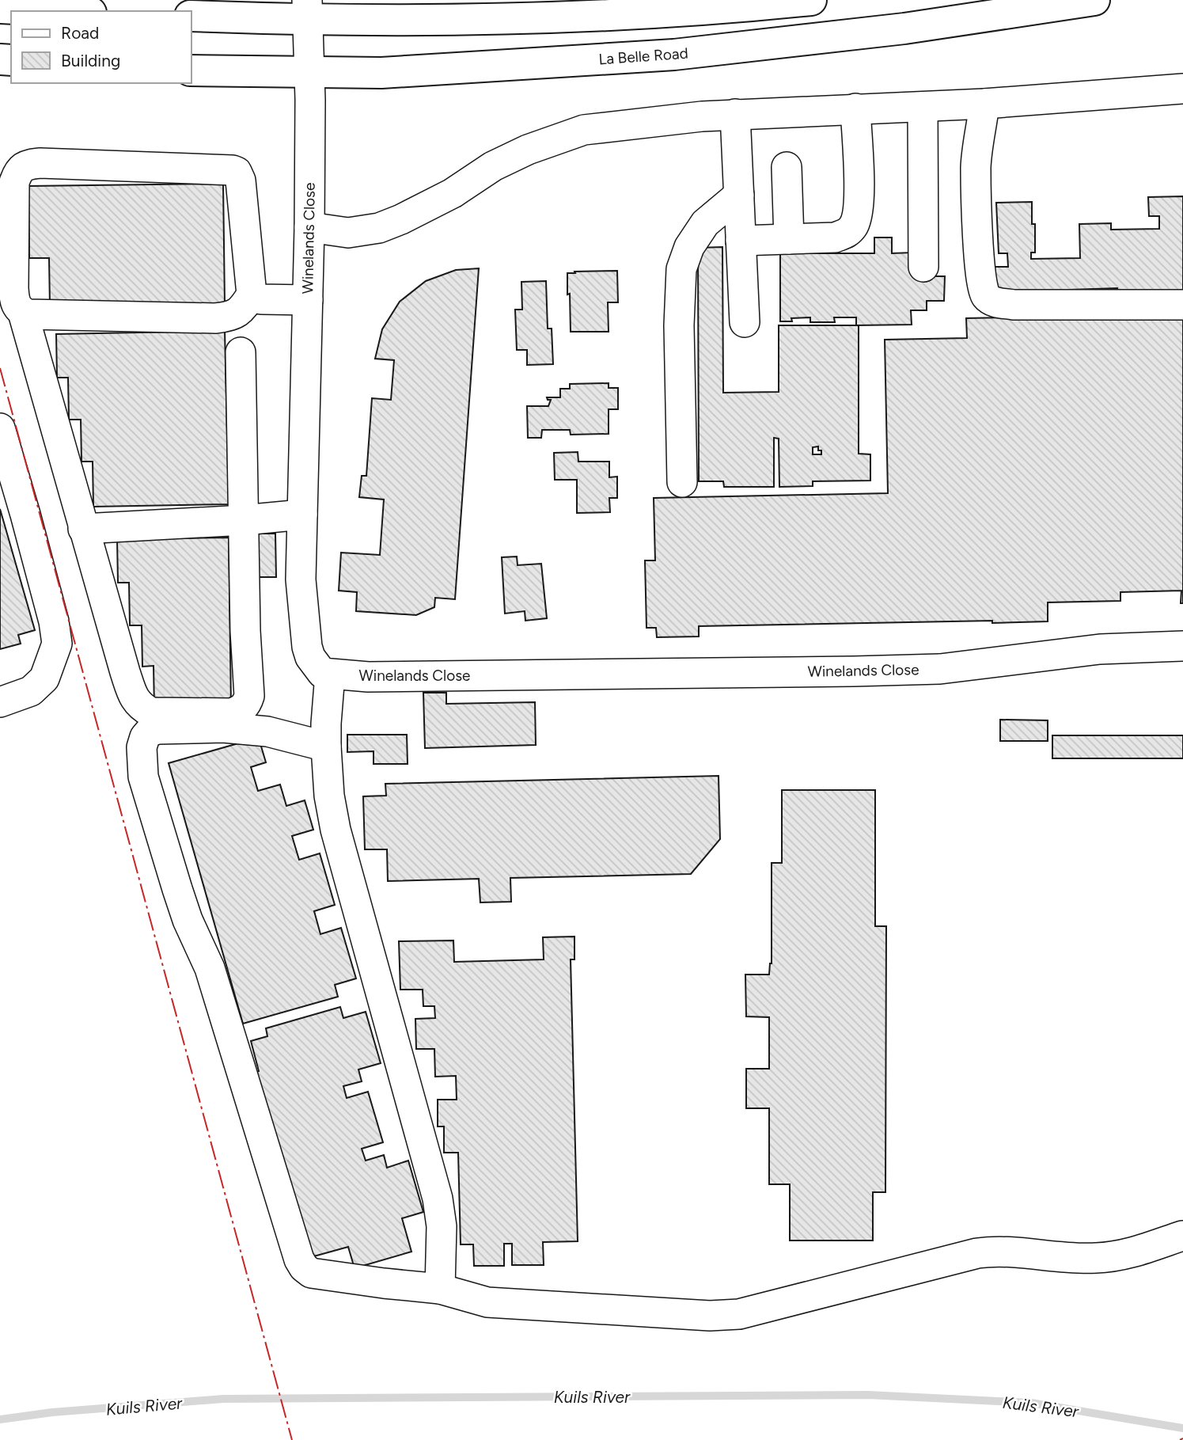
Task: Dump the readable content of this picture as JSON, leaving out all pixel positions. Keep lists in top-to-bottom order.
{
  "streets": {
    "main road": ["La Belle Road"],
    "street": ["Winelands Close"]
  },
  "crossings": [
    ["La Belle Road", "Winelands Close"]
  ],
  "water": ["Kuils River"],
  "legend": ["Road", "Building"]
}
